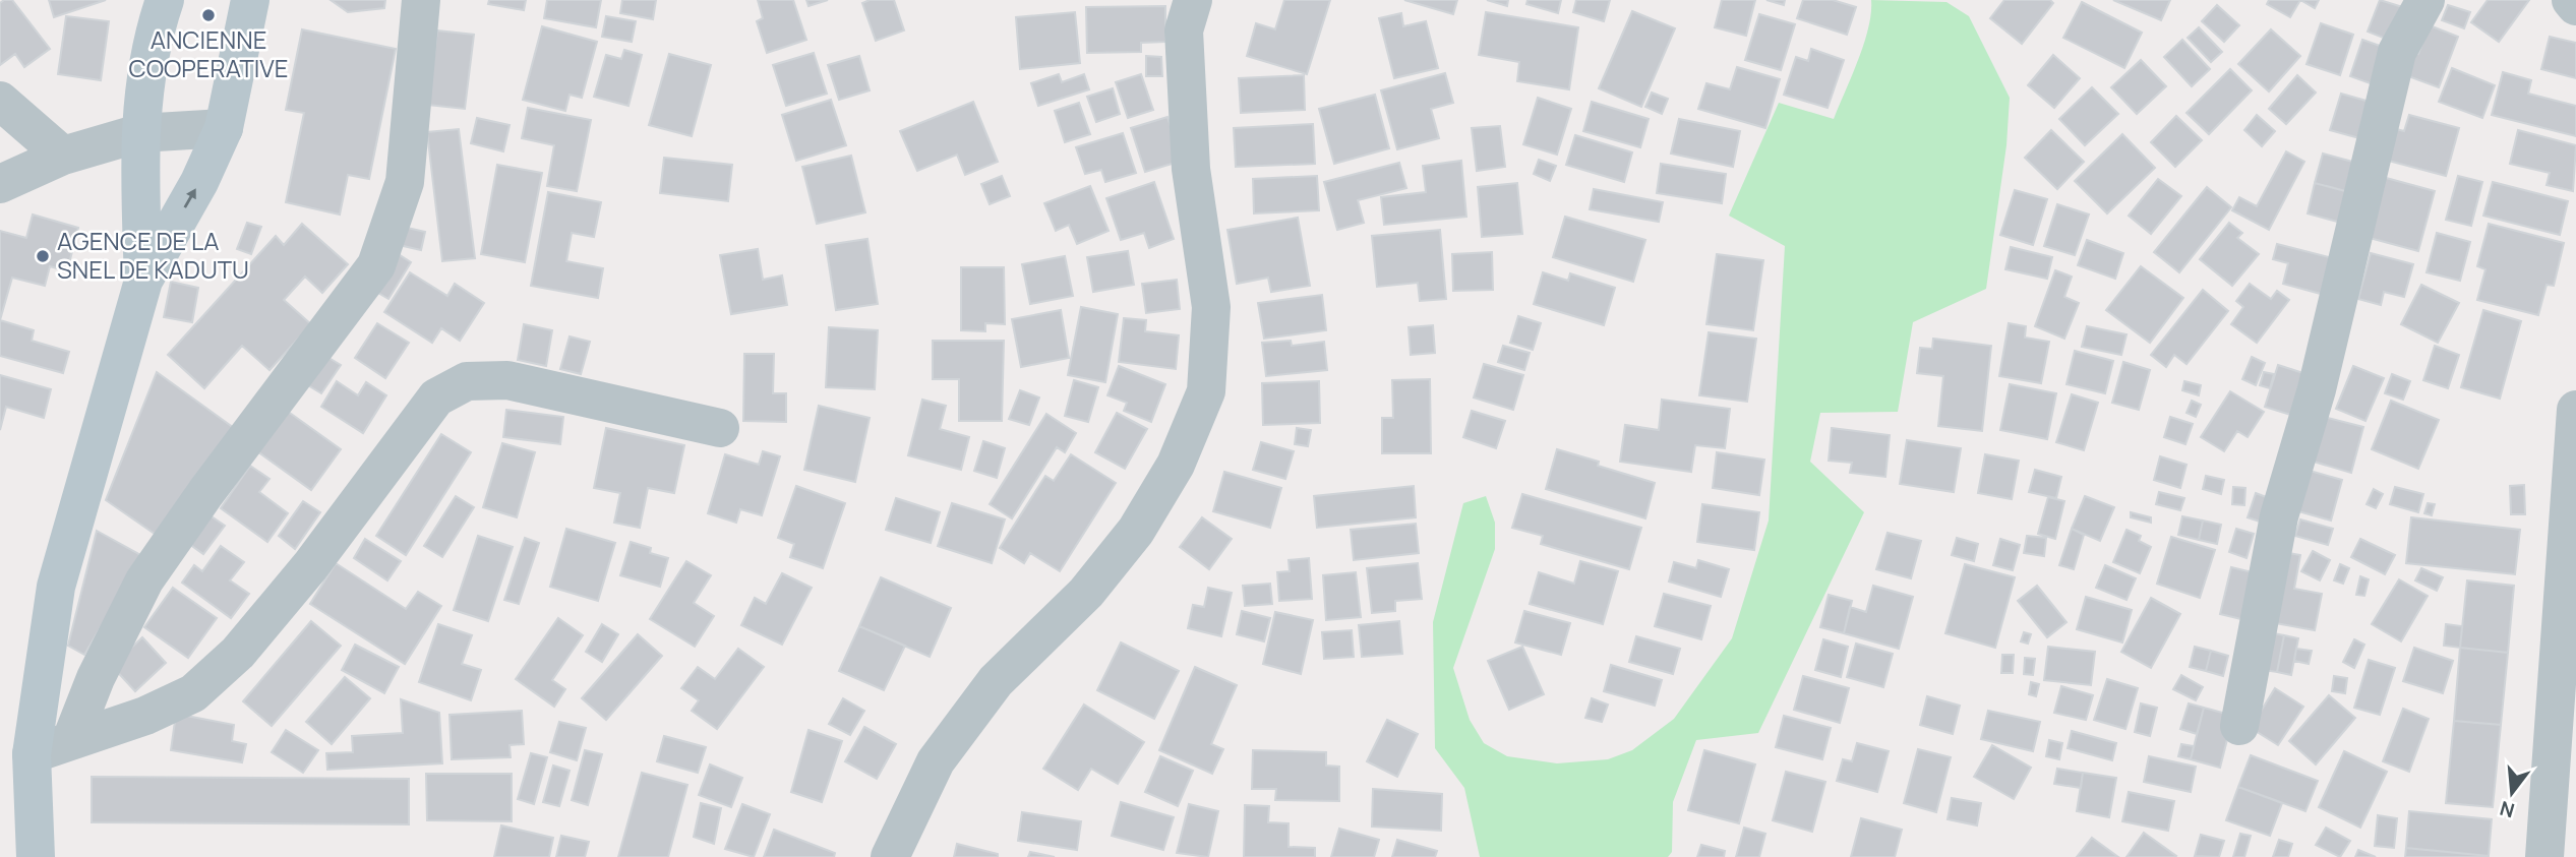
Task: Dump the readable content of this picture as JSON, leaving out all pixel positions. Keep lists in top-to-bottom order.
{
  "places": ["ANCIENNE COOPERATIVE", "AGENCE DE LA SNEL DE KADUTU"],
  "north": "bottom"
}
